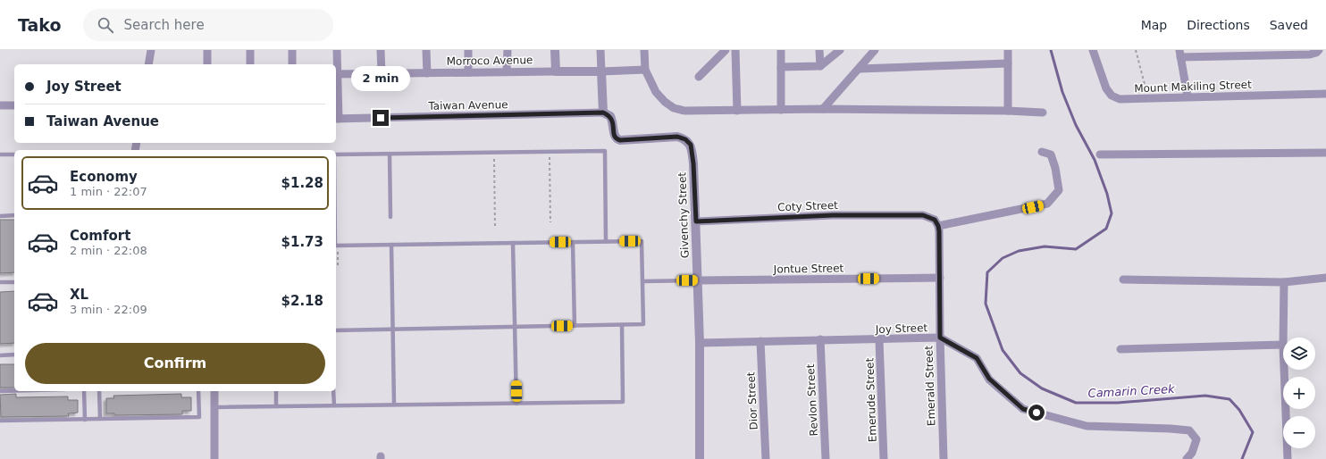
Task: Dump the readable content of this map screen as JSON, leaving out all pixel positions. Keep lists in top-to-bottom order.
{
  "streets": {
    "street": [
      "Morroco Avenue",
      "Mount Makiling Street",
      "Taiwan Avenue",
      "Coty Street",
      "Givenchy Street",
      "Jontue Street",
      "Joy Street",
      "Emerald Street",
      "Revlon Street",
      "Emerude Street",
      "Dior Street"
    ]
  },
  "crossings": [
    ["Taiwan Avenue", "Givenchy Street"],
    ["Coty Street", "Givenchy Street"],
    ["Coty Street", "Emerald Street"],
    ["Givenchy Street", "Jontue Street"],
    ["Givenchy Street", "Joy Street"],
    ["Jontue Street", "Emerald Street"],
    ["Joy Street", "Emerald Street"],
    ["Joy Street", "Revlon Street"],
    ["Joy Street", "Emerude Street"],
    ["Joy Street", "Dior Street"]
  ],
  "water": ["Camarin Creek"],
  "page": {
    "header": "Tako",
    "search": "Search here",
    "nav": ["Map", "Directions", "Saved"],
    "banner": ["Joy Street", "Taiwan Avenue"],
    "bubble": "2 min",
    "list": [
      {
        "name": "Economy",
        "note": "1 min · 22:07",
        "value": "$1.28"
      },
      {
        "name": "Comfort",
        "note": "2 min · 22:08",
        "value": "$1.73"
      },
      {
        "name": "XL",
        "note": "3 min · 22:09",
        "value": "$2.18"
      }
    ],
    "buttons": "Confirm",
    "map_buttons": ["+", "−"]
  }
}
